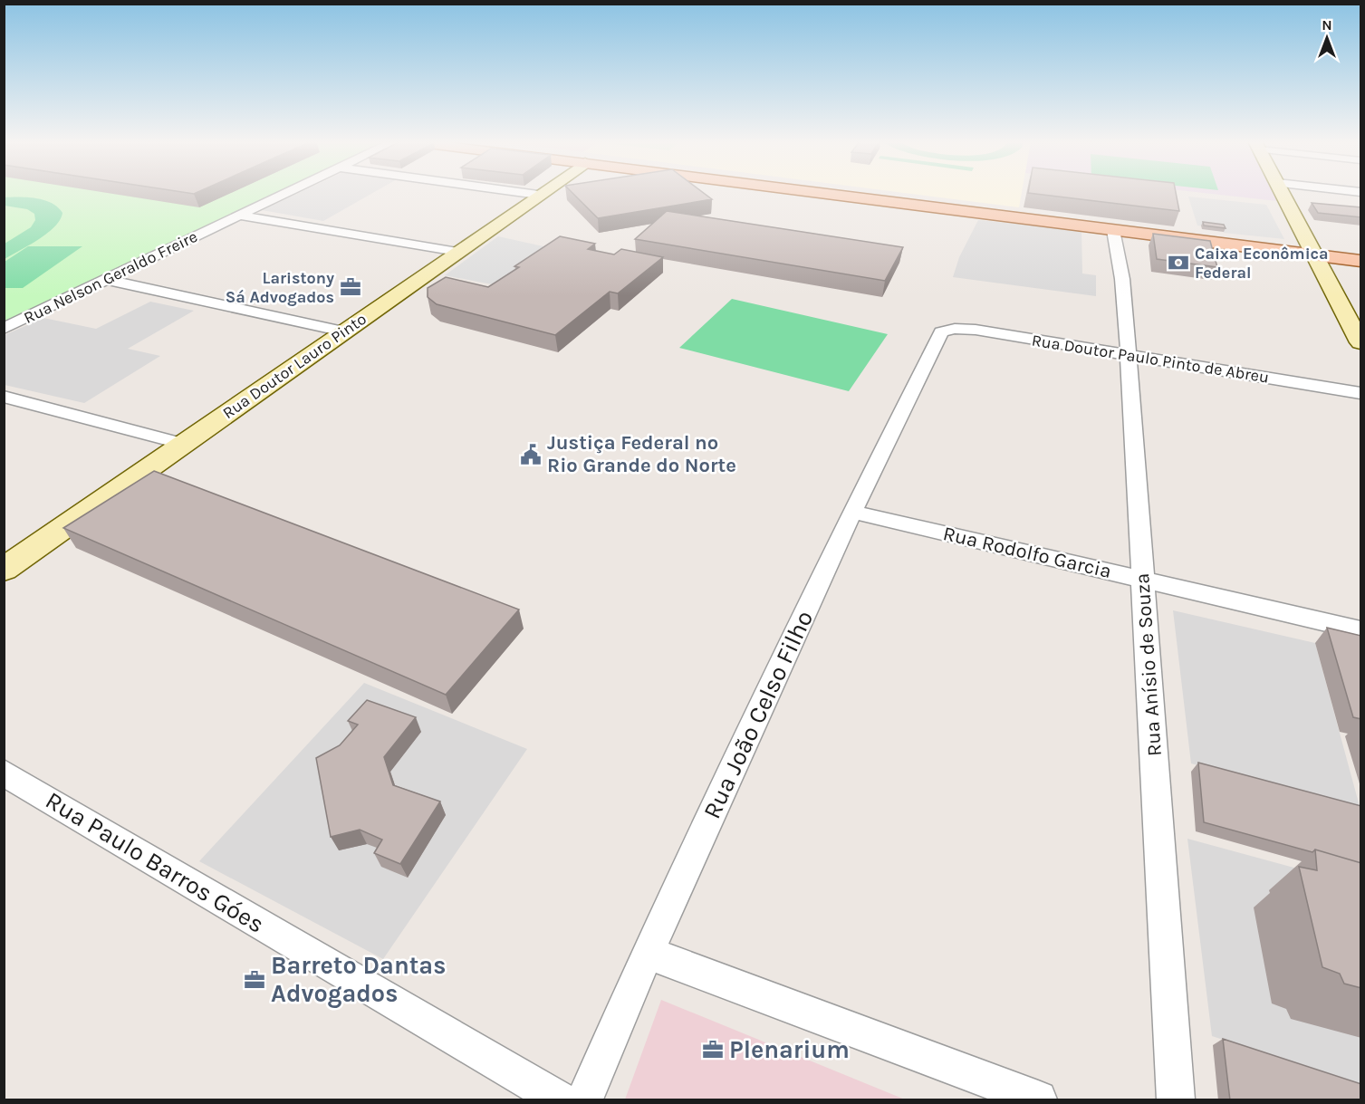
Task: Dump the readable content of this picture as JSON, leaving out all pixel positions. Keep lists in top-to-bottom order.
{
  "streets": {
    "street": [
      "Rua Nelson Geraldo Freire",
      "Rua Doutor Paulo Pinto de Abreu",
      "Rua Doutor Lauro Pinto",
      "Rua Rodolfo Garcia",
      "Rua Anísio de Souza",
      "Rua João Celso Filho",
      "Rua Paulo Barros Góes"
    ]
  },
  "crossings": [
    ["Rua Doutor Paulo Pinto de Abreu", "Rua Anísio de Souza"],
    ["Rua Doutor Paulo Pinto de Abreu", "Rua João Celso Filho"],
    ["Rua Rodolfo Garcia", "Rua Anísio de Souza"],
    ["Rua Rodolfo Garcia", "Rua João Celso Filho"]
  ],
  "places": {
    "bank": ["Caixa Econômica Federal"],
    "office": ["Laristony Sá Advogados", "Barreto Dantas Advogados", "Plenarium"],
    "public building": ["Justiça Federal no Rio Grande do Norte"]
  },
  "north": "top"
}
